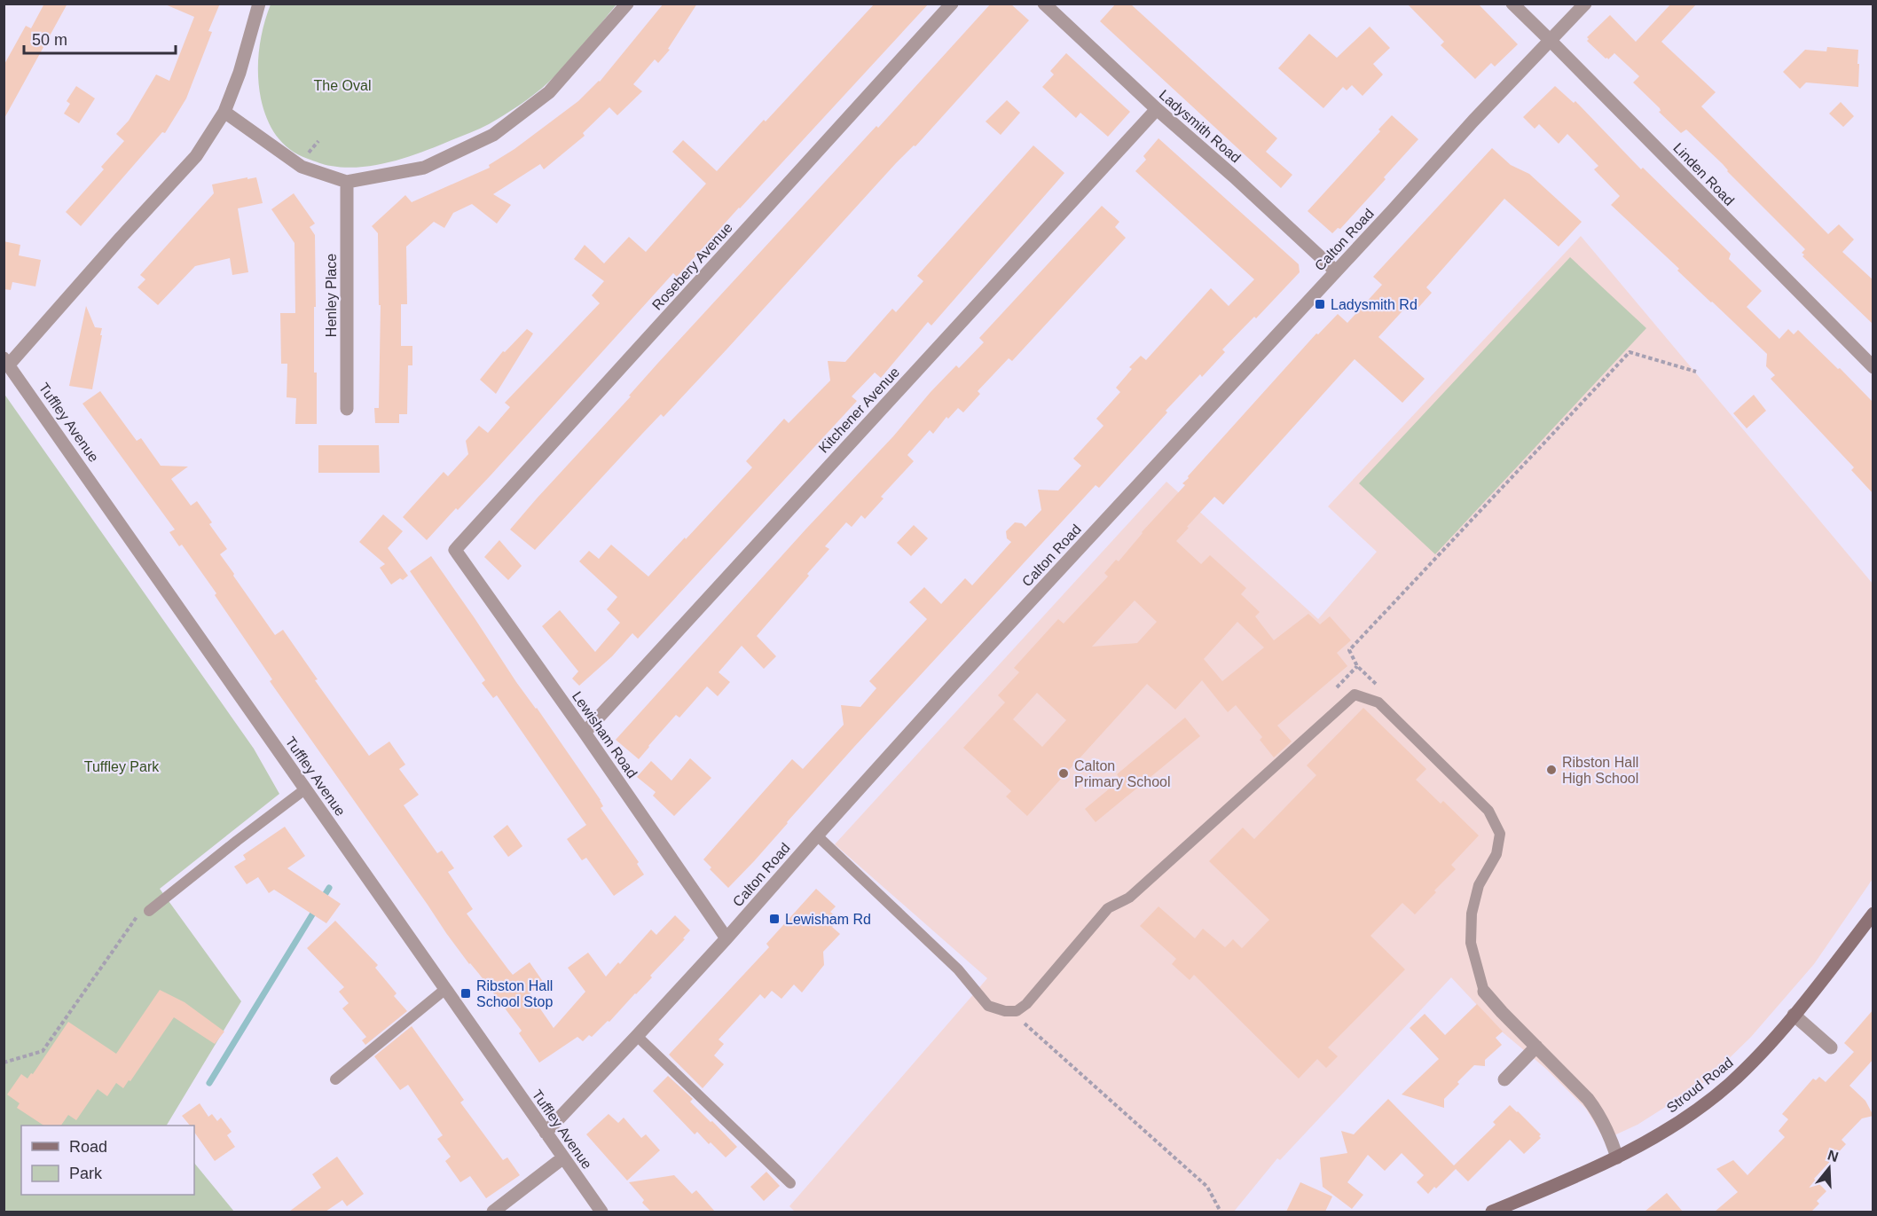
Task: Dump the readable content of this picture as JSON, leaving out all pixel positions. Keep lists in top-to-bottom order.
{
  "streets": {
    "main road": ["Stroud Road"],
    "street": [
      "Ladysmith Road",
      "Linden Road",
      "Calton Road",
      "Rosebery Avenue",
      "Henley Place",
      "Kitchener Avenue",
      "Tuffley Avenue",
      "Lewisham Road"
    ]
  },
  "crossings": [
    ["Ladysmith Road", "Calton Road"],
    ["Ladysmith Road", "Kitchener Avenue"],
    ["Linden Road", "Calton Road"],
    ["Calton Road", "Tuffley Avenue"],
    ["Calton Road", "Lewisham Road"],
    ["Rosebery Avenue", "Lewisham Road"],
    ["Kitchener Avenue", "Lewisham Road"]
  ],
  "parks": ["The Oval", "Tuffley Park"],
  "places": {
    "transit": ["Ladysmith Rd", "Lewisham Rd", "Ribston Hall School Stop"],
    "other": ["Ribston Hall High School", "Calton Primary School"]
  },
  "legend": ["Road", "Park"],
  "scale_bar": "50 m",
  "north": "top"
}
